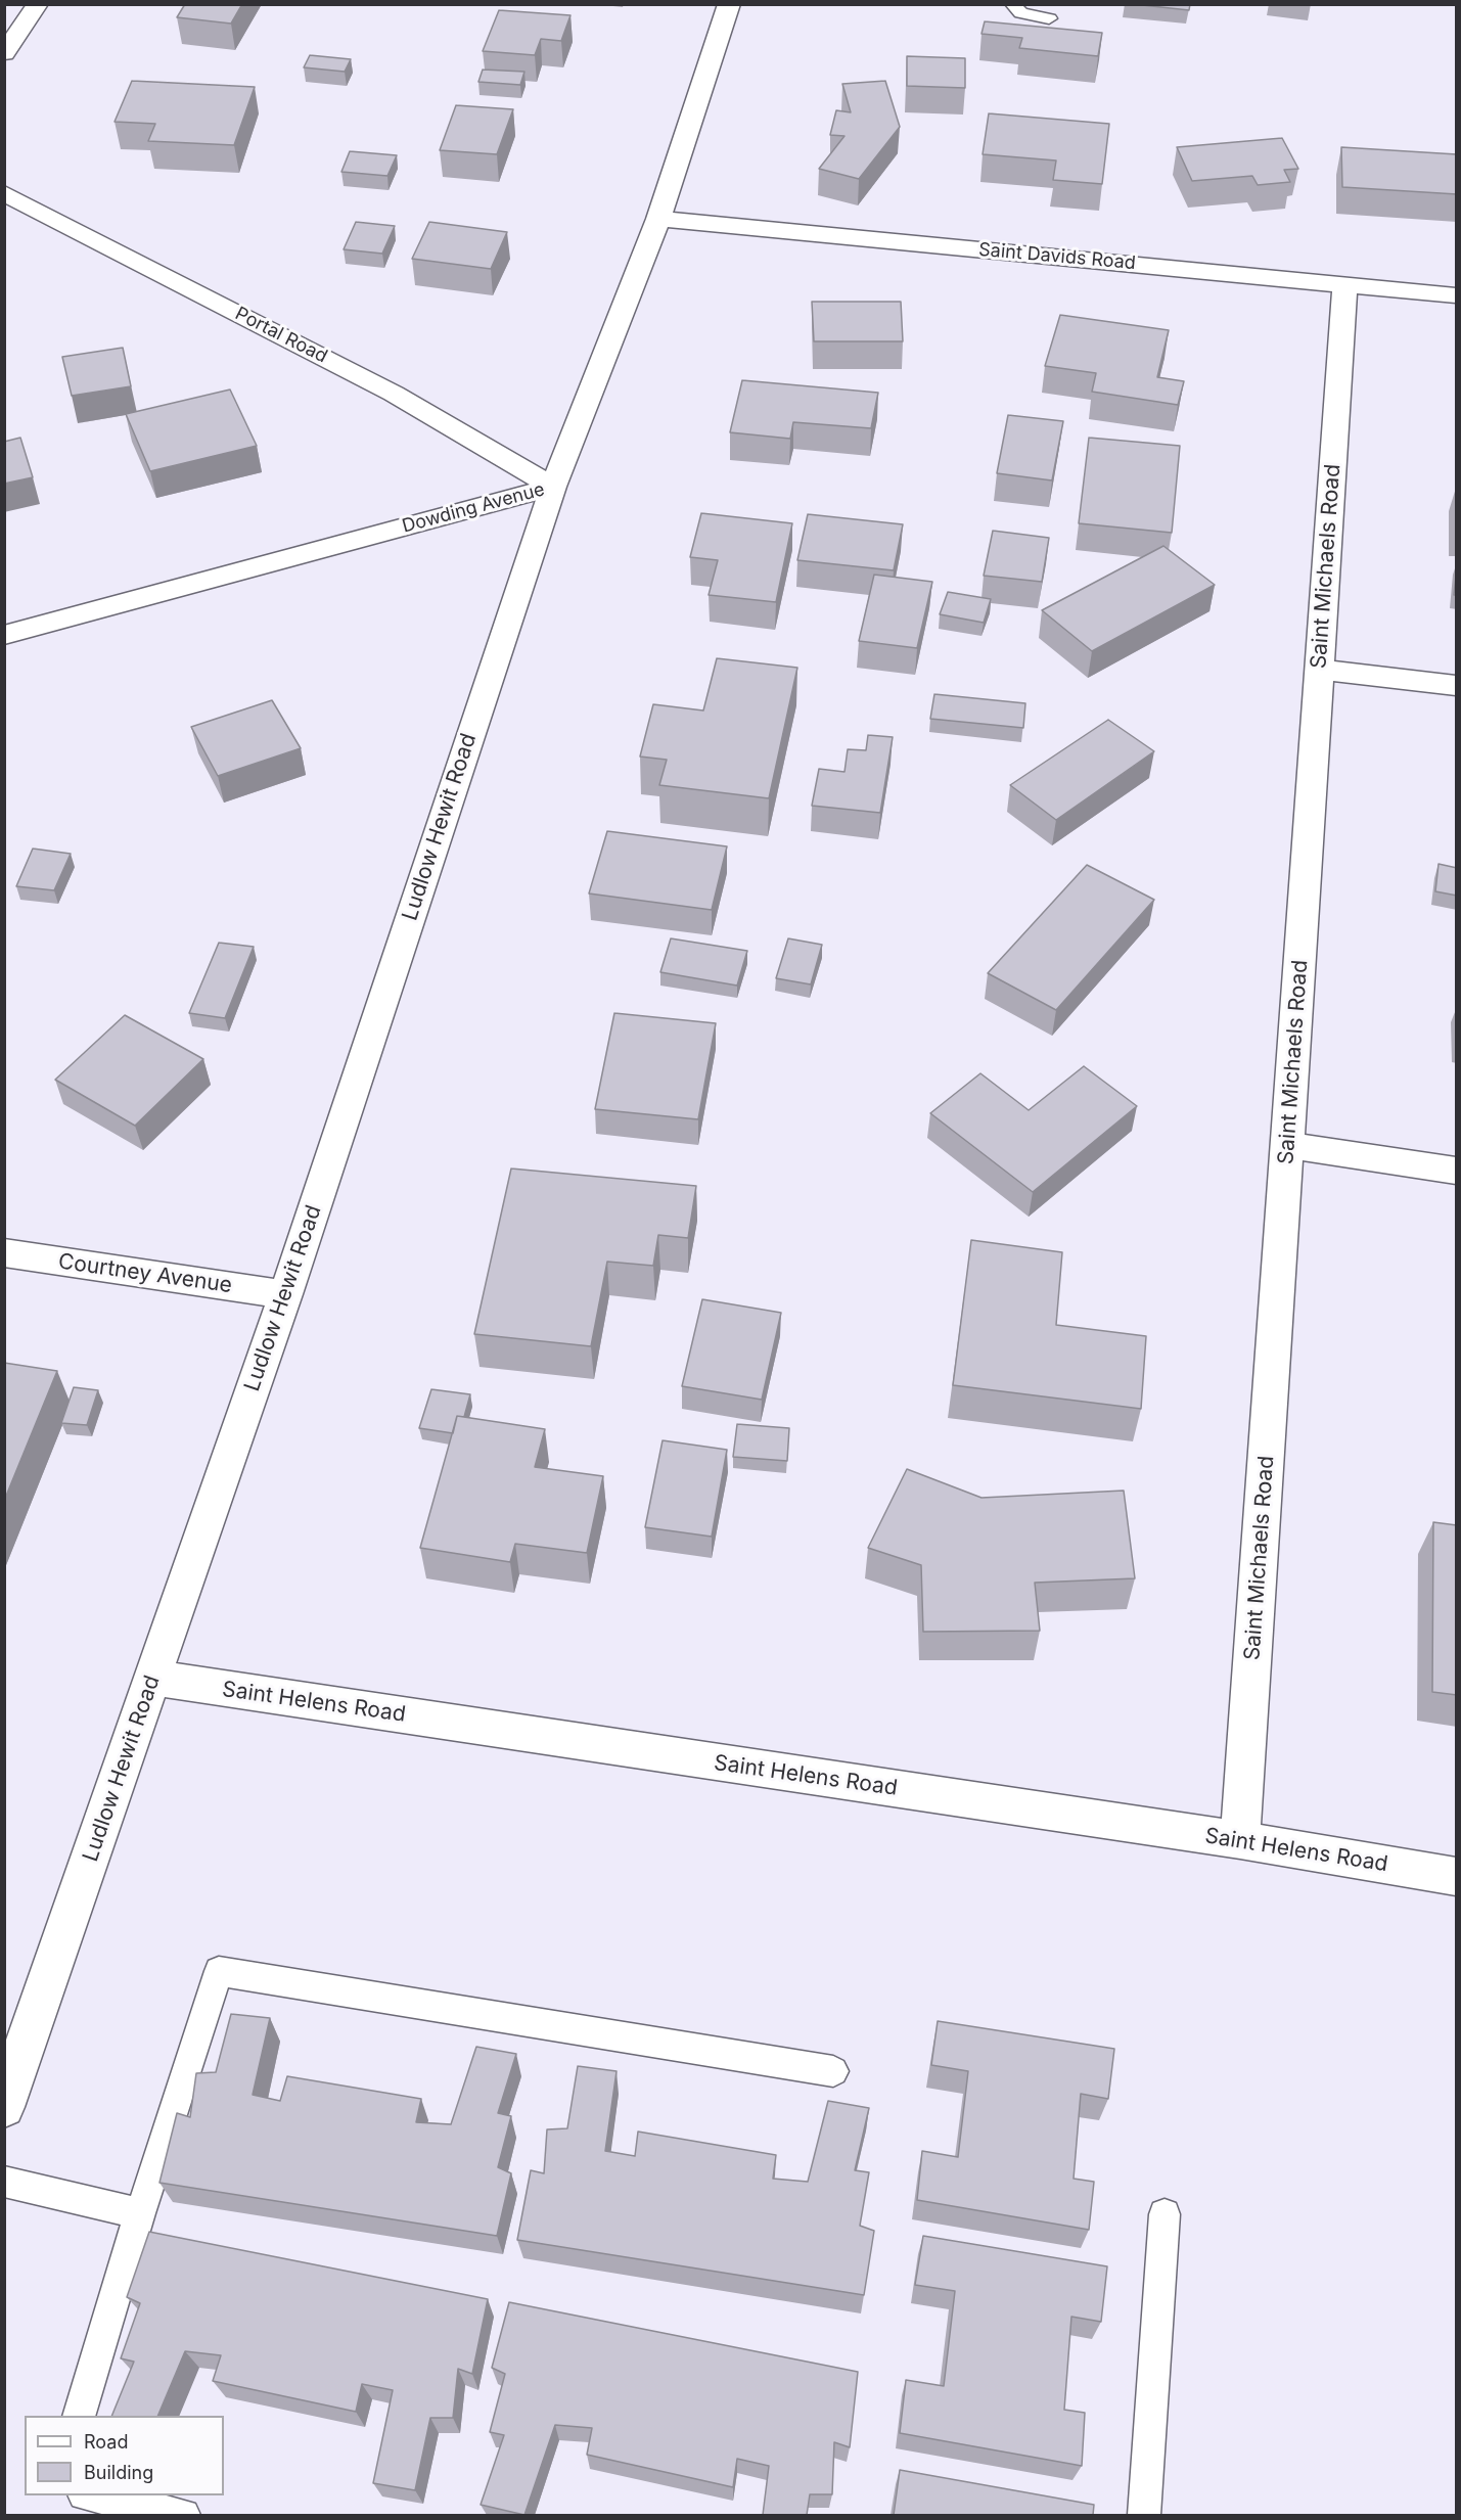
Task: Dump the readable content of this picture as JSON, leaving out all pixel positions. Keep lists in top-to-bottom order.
{
  "streets": {
    "street": [
      "Saint Davids Road",
      "Portal Road",
      "Dowding Avenue",
      "Saint Michaels Road",
      "Ludlow Hewit Road",
      "Courtney Avenue",
      "Saint Helens Road"
    ]
  },
  "crossings": [
    ["Saint Davids Road", "Dowding Avenue"],
    ["Saint Davids Road", "Saint Michaels Road"],
    ["Portal Road", "Dowding Avenue"],
    ["Portal Road", "Ludlow Hewit Road"],
    ["Dowding Avenue", "Ludlow Hewit Road"],
    ["Saint Michaels Road", "Saint Helens Road"],
    ["Ludlow Hewit Road", "Courtney Avenue"],
    ["Ludlow Hewit Road", "Saint Helens Road"]
  ],
  "legend": ["Road", "Building"]
}
